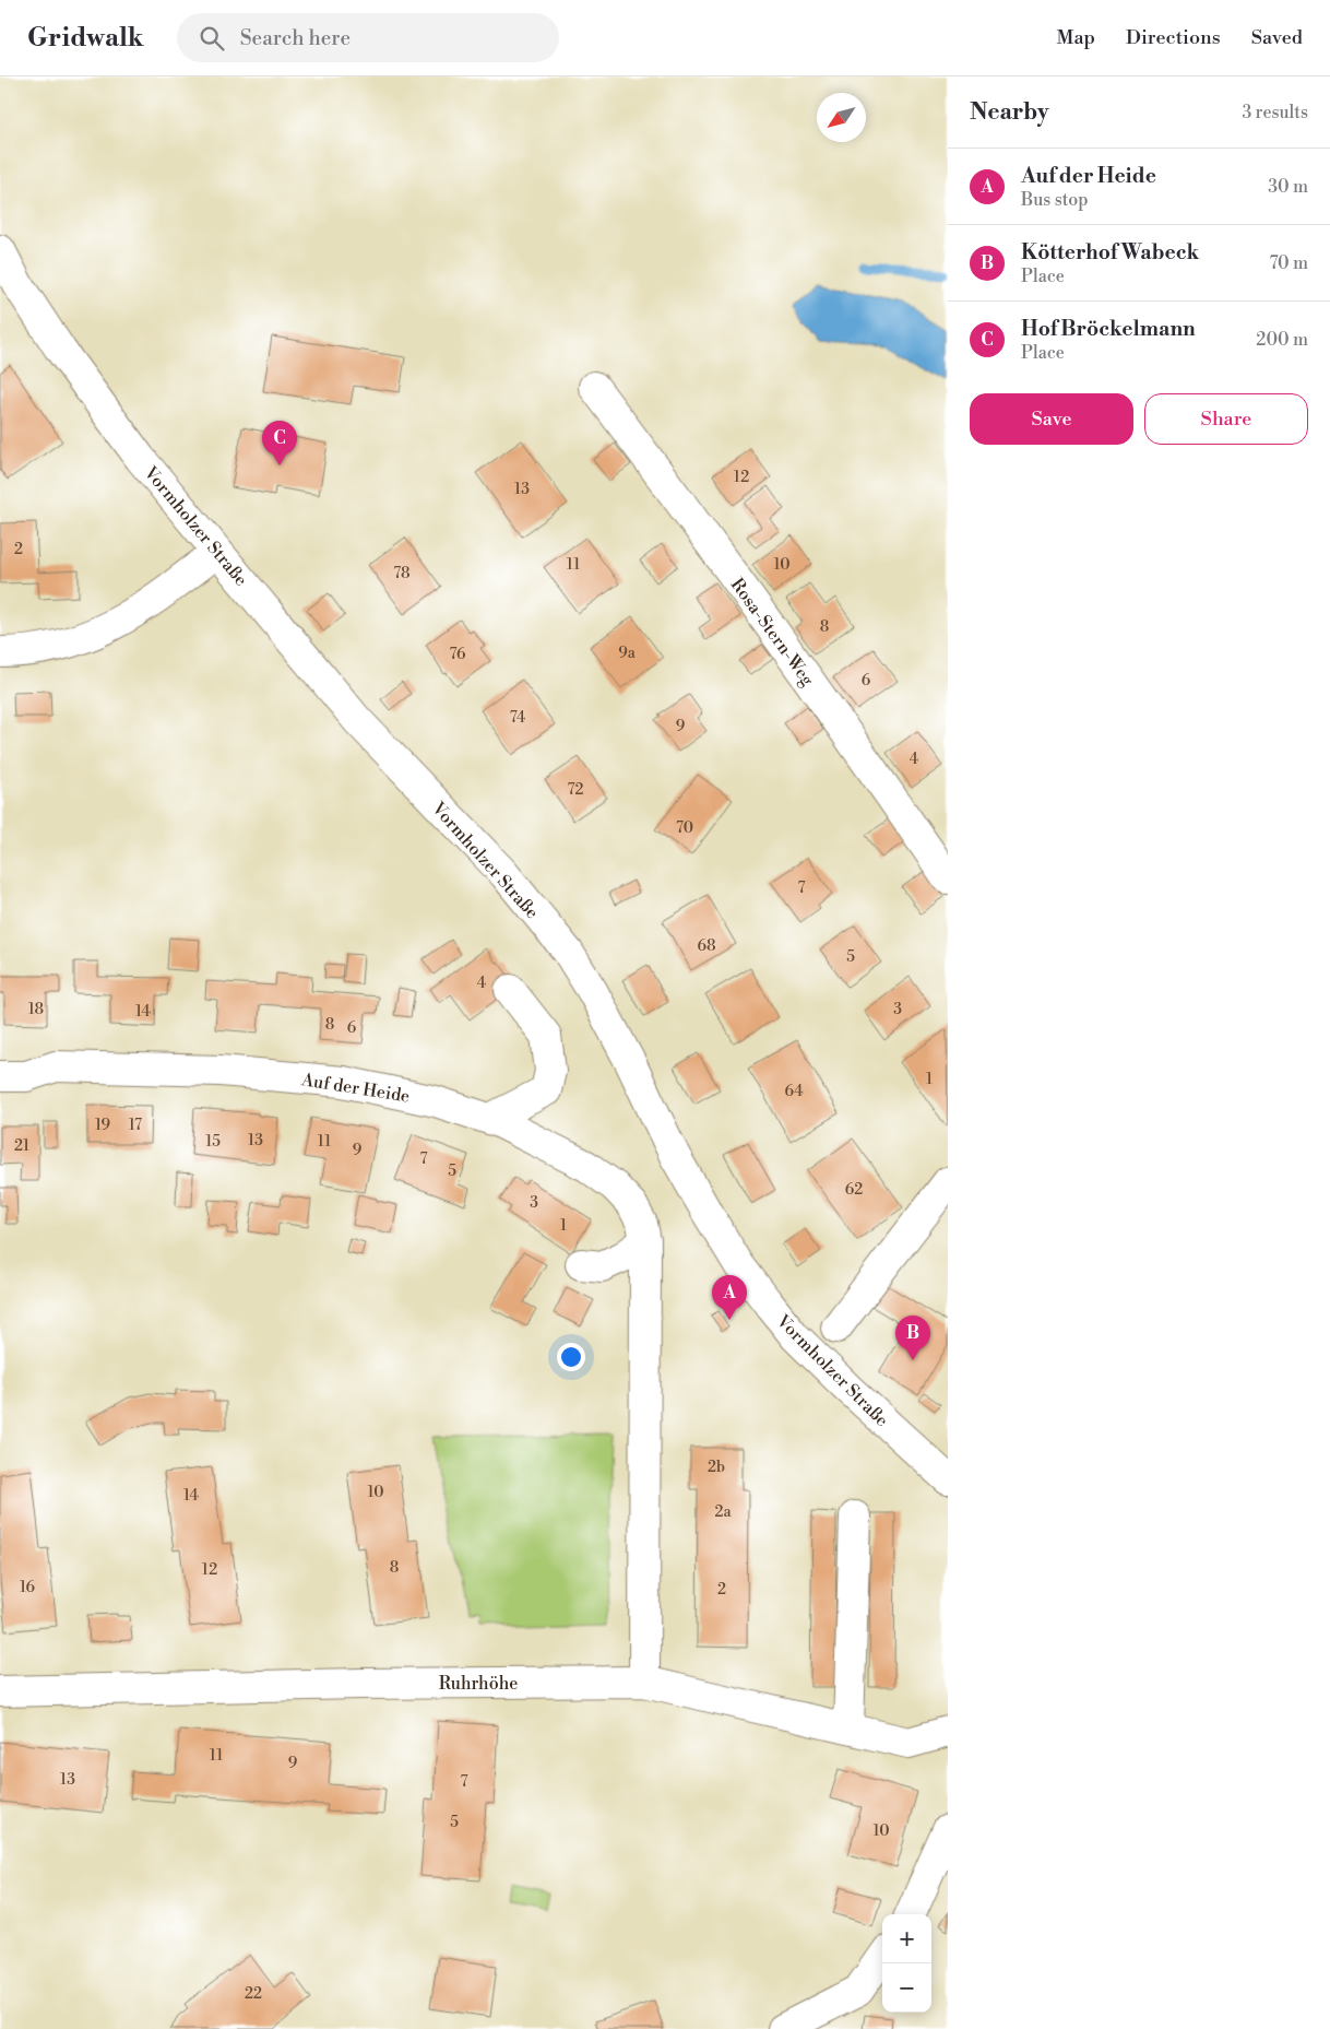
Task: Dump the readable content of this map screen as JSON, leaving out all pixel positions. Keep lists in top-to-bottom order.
{
  "streets": {
    "street": [
      "Vormholzer Straße",
      "Rosa-Stern-Weg",
      "Auf der Heide",
      "Ruhrhöhe"
    ]
  },
  "crossings": [
    ["Auf der Heide", "Ruhrhöhe"]
  ],
  "house_numbers": [
    "12",
    "13",
    "2",
    "11",
    "10",
    "78",
    "8",
    "9a",
    "76",
    "6",
    "74",
    "9",
    "4",
    "72",
    "70",
    "7",
    "68",
    "5",
    "4",
    "18",
    "3",
    "14",
    "8",
    "6",
    "1",
    "64",
    "19",
    "17",
    "13",
    "15",
    "11",
    "21",
    "9",
    "7",
    "5",
    "62",
    "3",
    "1",
    "2b",
    "10",
    "14",
    "2a",
    "8",
    "12",
    "16",
    "2",
    "11",
    "9",
    "13",
    "7",
    "5",
    "10",
    "22"
  ],
  "north": "bottom left",
  "page": {
    "header": "Gridwalk",
    "search": "Search here",
    "nav": ["Map", "Directions", "Saved"],
    "heading": ["Nearby", "3 results"],
    "list": [
      {
        "mark": "A",
        "name": "Auf der Heide",
        "note": "Bus stop",
        "value": "30 m"
      },
      {
        "mark": "B",
        "name": "Kötterhof Wabeck",
        "note": "Place",
        "value": "70 m"
      },
      {
        "mark": "C",
        "name": "Hof Bröckelmann",
        "note": "Place",
        "value": "200 m"
      }
    ],
    "buttons": ["Save", "Share"],
    "pins": ["C", "A", "B"],
    "map_buttons": ["+", "−"]
  }
}
